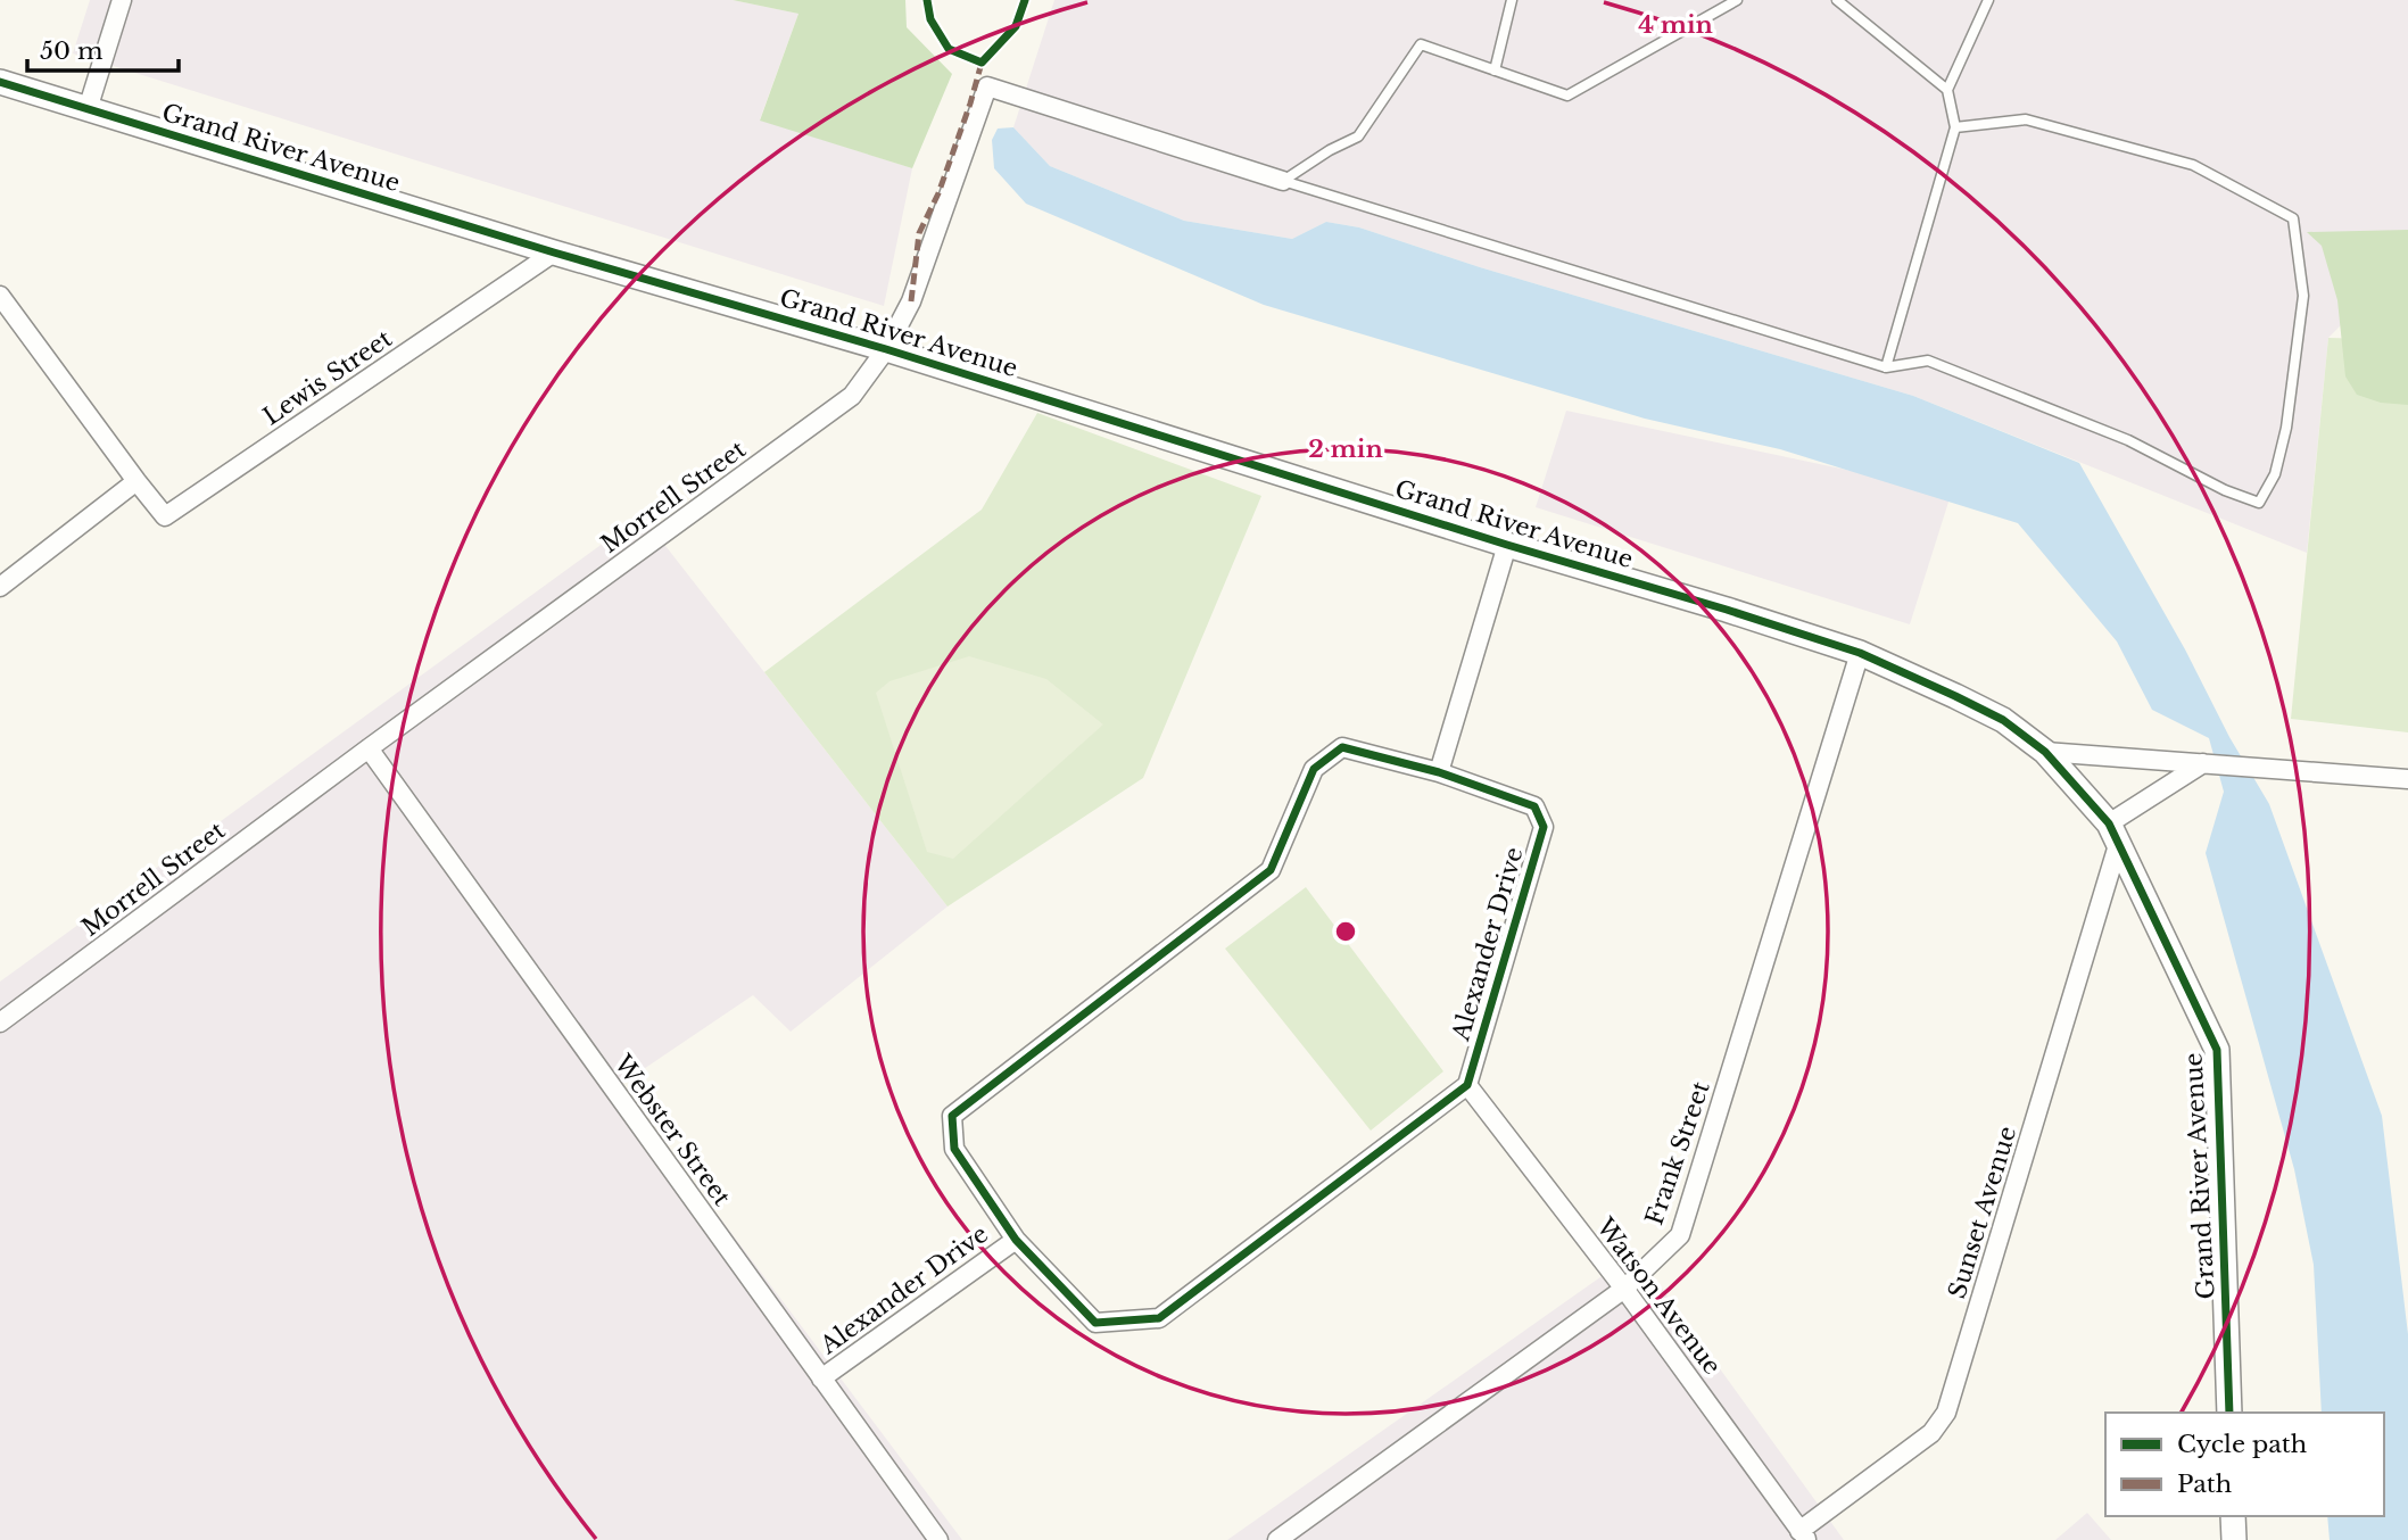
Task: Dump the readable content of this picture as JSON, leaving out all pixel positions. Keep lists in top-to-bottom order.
{
  "streets": {
    "street": [
      "Grand River Avenue",
      "Lewis Street",
      "Morrell Street",
      "Alexander Drive",
      "Webster Street",
      "Frank Street",
      "Sunset Avenue",
      "Watson Avenue"
    ]
  },
  "crossings": [
    ["Grand River Avenue", "Lewis Street"],
    ["Grand River Avenue", "Morrell Street"],
    ["Grand River Avenue", "Frank Street"],
    ["Grand River Avenue", "Sunset Avenue"],
    ["Morrell Street", "Webster Street"],
    ["Alexander Drive", "Webster Street"],
    ["Alexander Drive", "Watson Avenue"],
    ["Frank Street", "Watson Avenue"],
    ["Sunset Avenue", "Watson Avenue"]
  ],
  "legend": ["Cycle path", "Path"],
  "scale_bar": "50 m",
  "rings": ["4 min", "2 min"]
}
